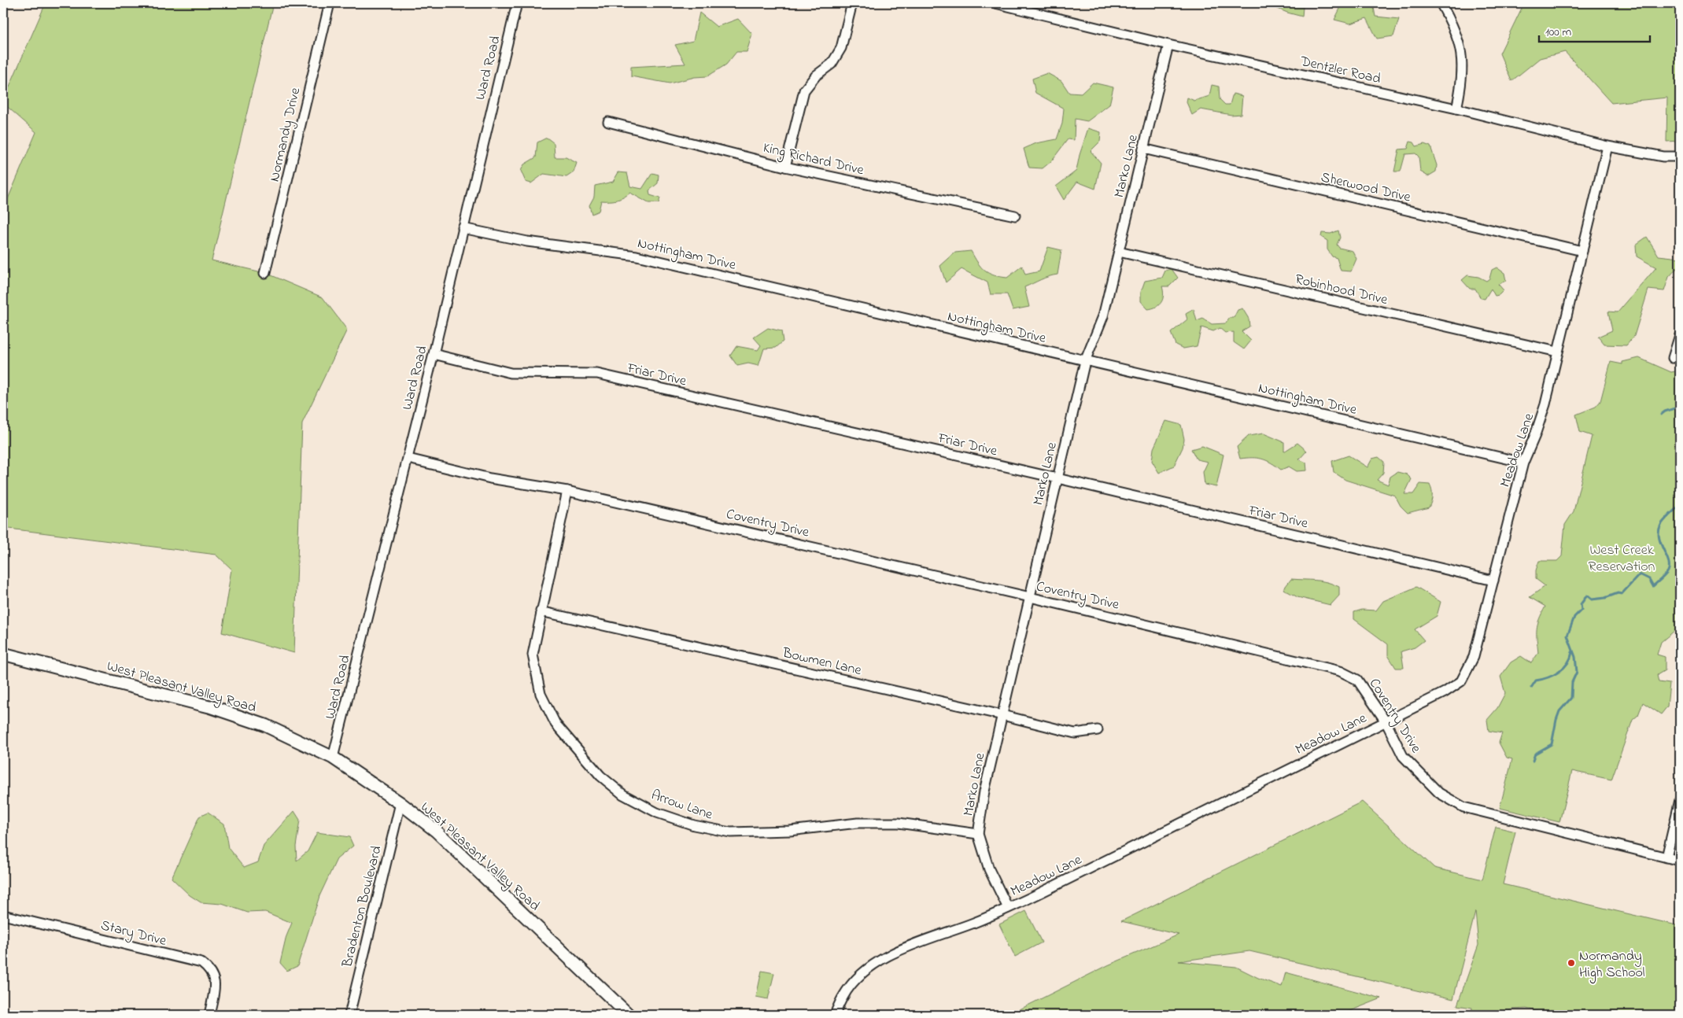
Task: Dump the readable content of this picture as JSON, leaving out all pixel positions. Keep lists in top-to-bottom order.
{
  "streets": {
    "main road": ["West Pleasant Valley Road"],
    "street": [
      "Ward Road",
      "Dentzler Road",
      "Normandy Drive",
      "King Richard Drive",
      "Marko Lane",
      "Sherwood Drive",
      "Nottingham Drive",
      "Robinhood Drive",
      "Friar Drive",
      "Meadow Lane",
      "Coventry Drive",
      "Bowmen Lane",
      "Arrow Lane",
      "Bradenton Boulevard",
      "Stary Drive"
    ]
  },
  "crossings": [
    ["Ward Road", "Nottingham Drive"],
    ["Ward Road", "Friar Drive"],
    ["Ward Road", "Coventry Drive"],
    ["Ward Road", "West Pleasant Valley Road"],
    ["Dentzler Road", "Marko Lane"],
    ["Dentzler Road", "Meadow Lane"],
    ["Marko Lane", "Sherwood Drive"],
    ["Marko Lane", "Nottingham Drive"],
    ["Marko Lane", "Robinhood Drive"],
    ["Marko Lane", "Friar Drive"],
    ["Marko Lane", "Meadow Lane"],
    ["Marko Lane", "Coventry Drive"],
    ["Marko Lane", "Bowmen Lane"],
    ["Marko Lane", "Arrow Lane"],
    ["Sherwood Drive", "Meadow Lane"],
    ["Nottingham Drive", "Meadow Lane"],
    ["Robinhood Drive", "Meadow Lane"],
    ["Friar Drive", "Meadow Lane"],
    ["Meadow Lane", "Coventry Drive"],
    ["Coventry Drive", "Arrow Lane"],
    ["Bowmen Lane", "Arrow Lane"],
    ["West Pleasant Valley Road", "Bradenton Boulevard"]
  ],
  "parks": ["West Creek Reservation"],
  "places": ["Normandy High School"],
  "scale_bar": "100 m"
}
